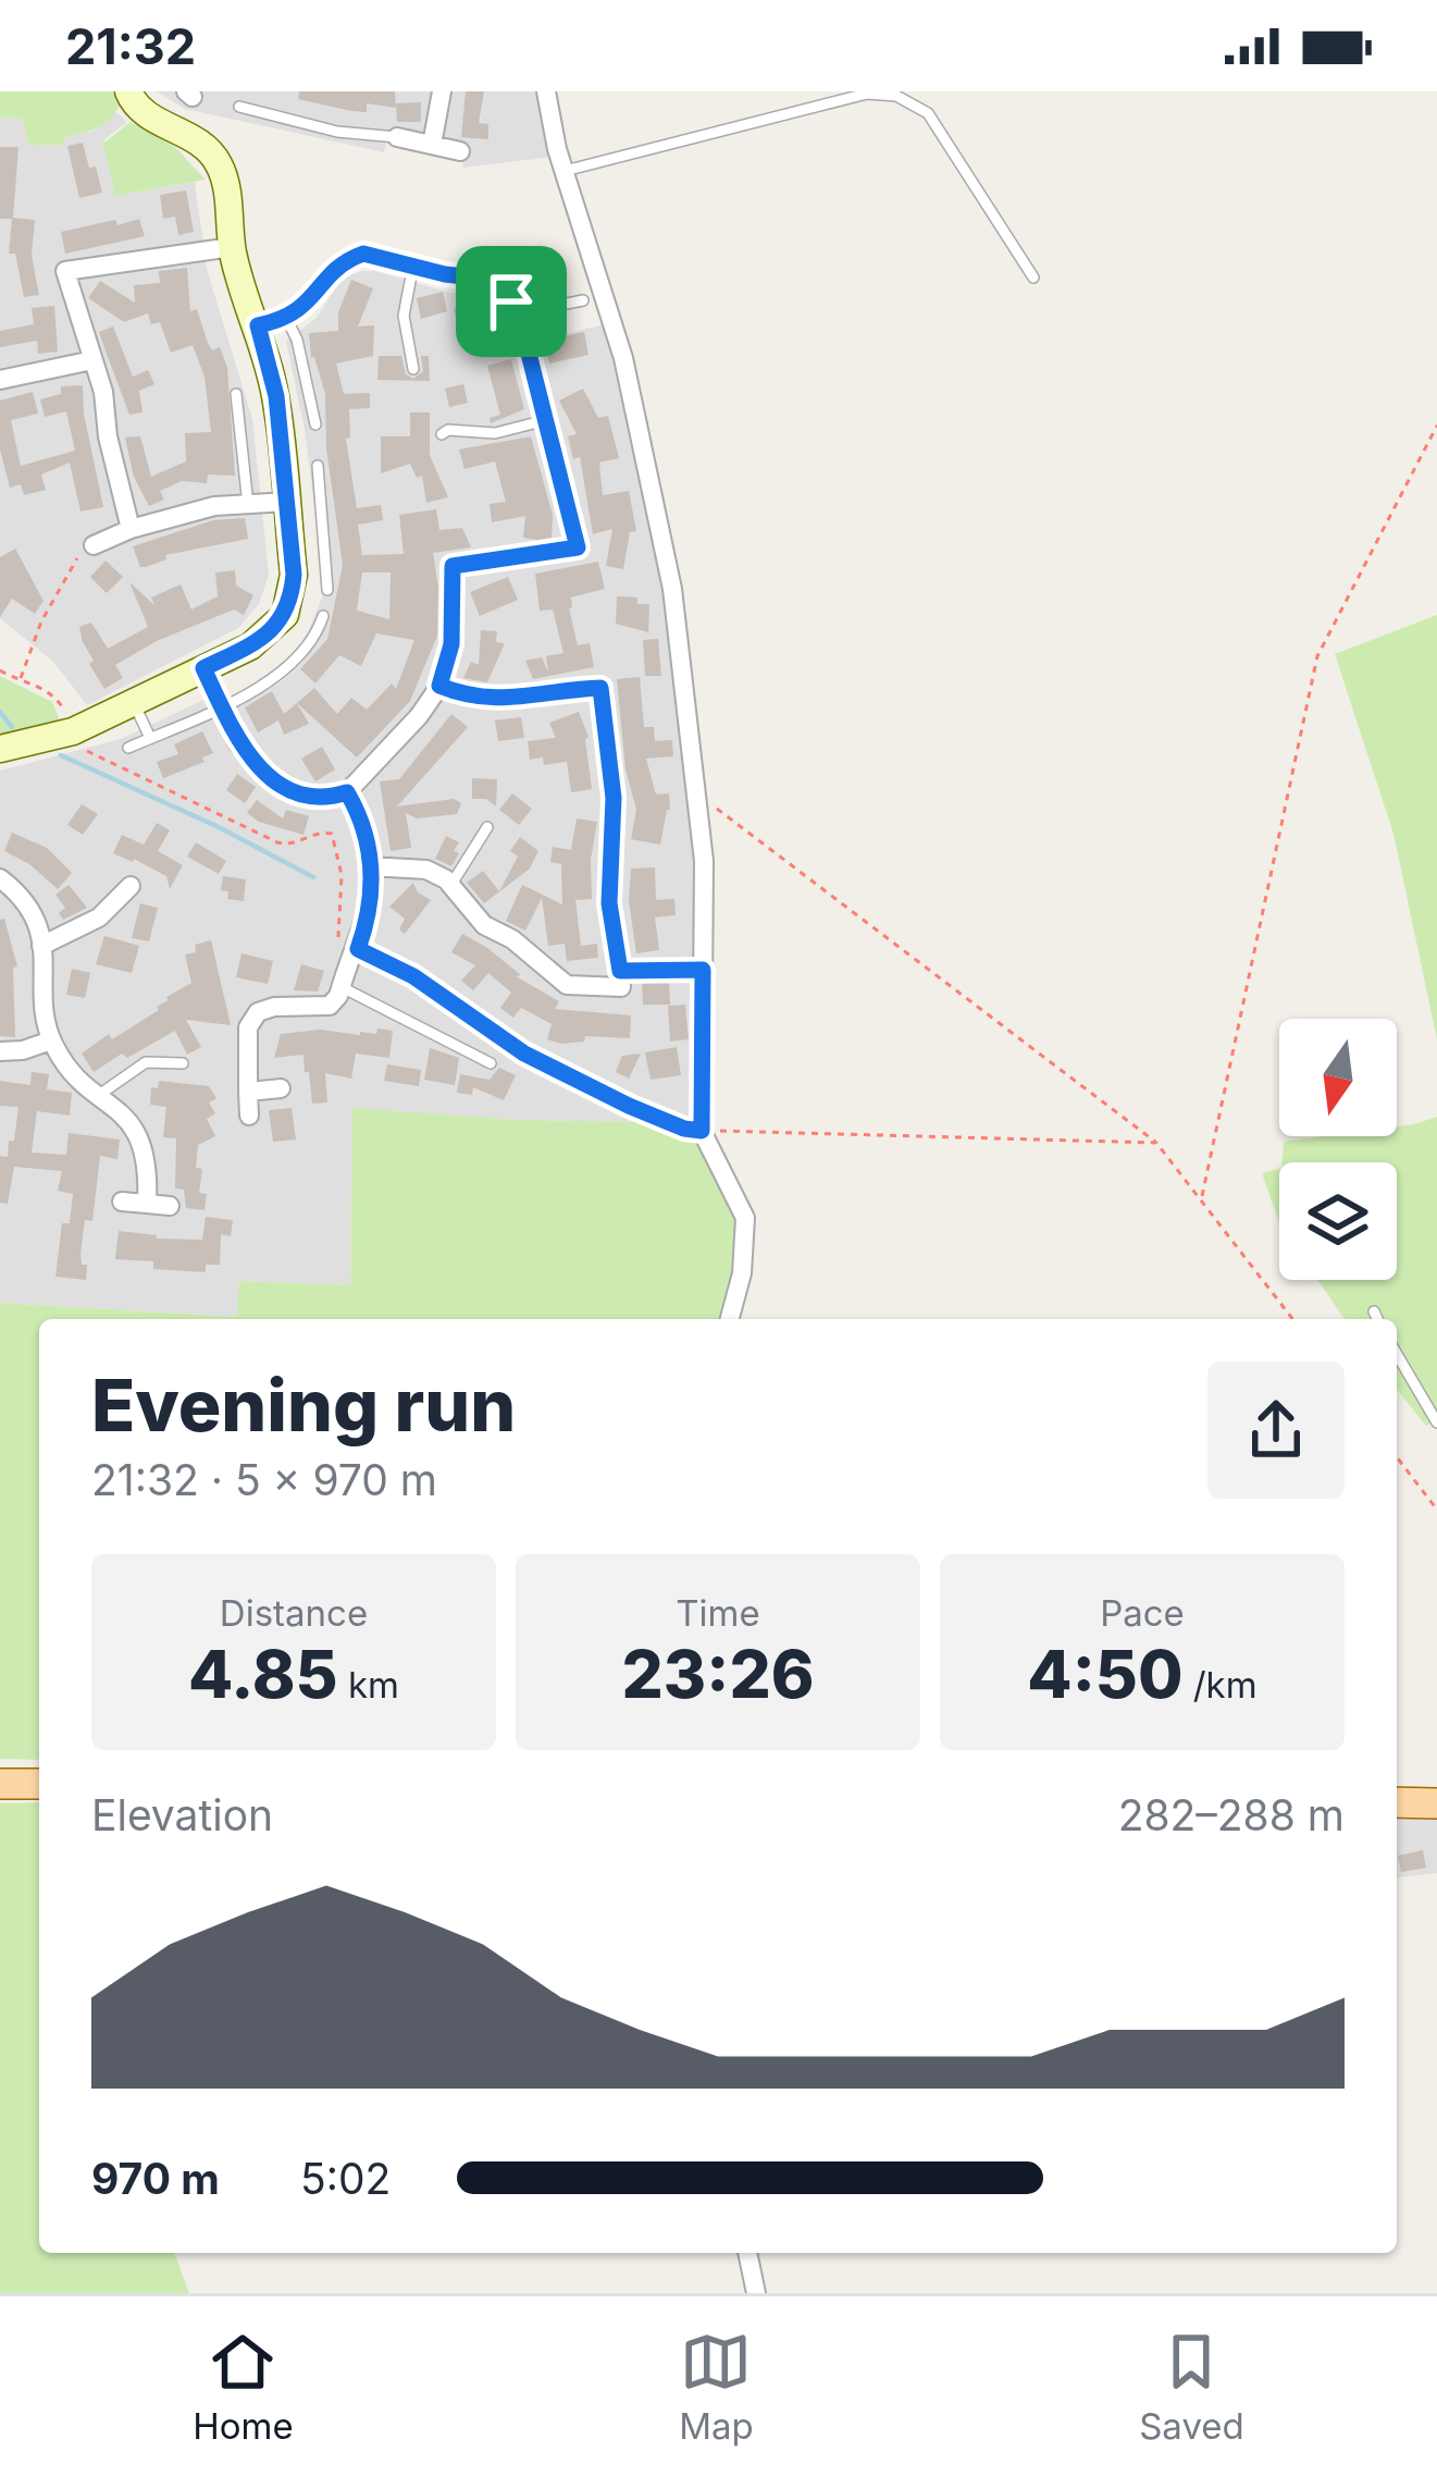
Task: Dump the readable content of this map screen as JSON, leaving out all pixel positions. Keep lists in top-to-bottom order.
{
  "north": "bottom",
  "page": {
    "status": "21:32",
    "heading": ["Evening run", "21:32 · 5 × 970 m"],
    "stats": [
      ["Distance", "4.85 km"],
      ["Time", "23:26"],
      ["Pace", "4:50 /km"]
    ],
    "chart": ["Elevation", "282–288 m"],
    "list": [
      {
        "name": "970 m",
        "note": "5:02"
      }
    ],
    "tabs": ["Home", "Map", "Saved"]
  }
}
